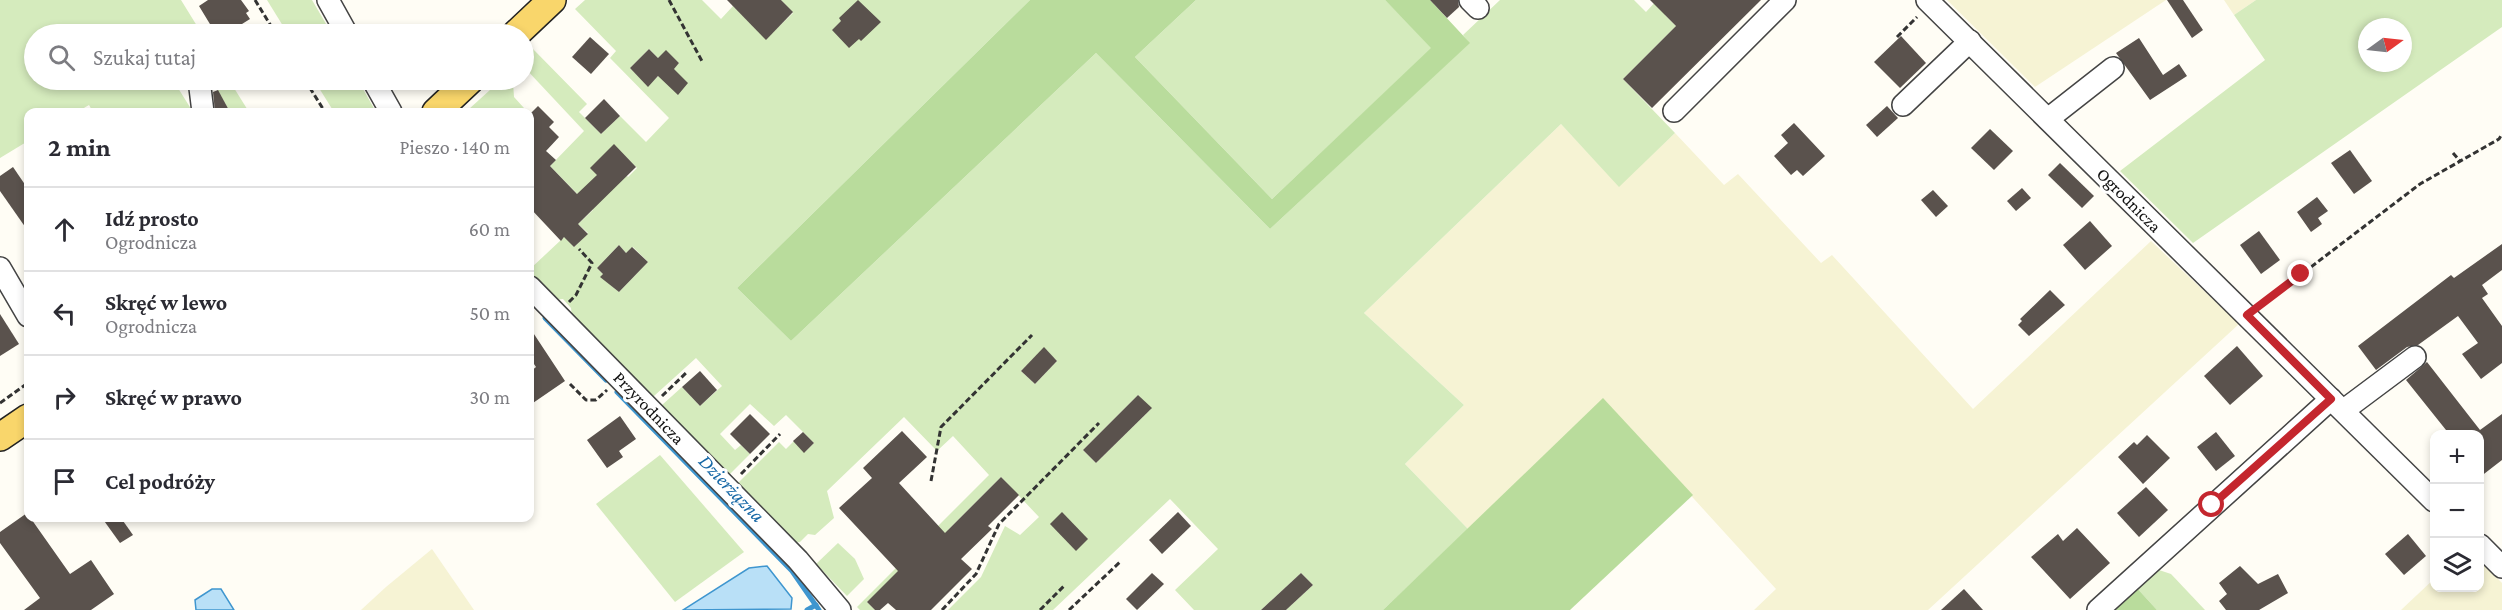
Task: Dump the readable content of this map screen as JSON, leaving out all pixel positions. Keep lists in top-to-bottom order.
{
  "streets": {
    "street": ["Ogrodnicza", "Przyrodnicza"]
  },
  "water": ["Dzierżązna"],
  "north": "right",
  "page": {
    "search": "Szukaj tutaj",
    "heading": ["2 min", "Pieszo · 140 m"],
    "list": [
      ["Idź prosto", "Ogrodnicza", "60 m"],
      ["Skręć w lewo", "Ogrodnicza", "50 m"],
      ["Skręć w prawo", "30 m"],
      "Cel podróży"
    ],
    "map_buttons": ["+", "−"]
  }
}
